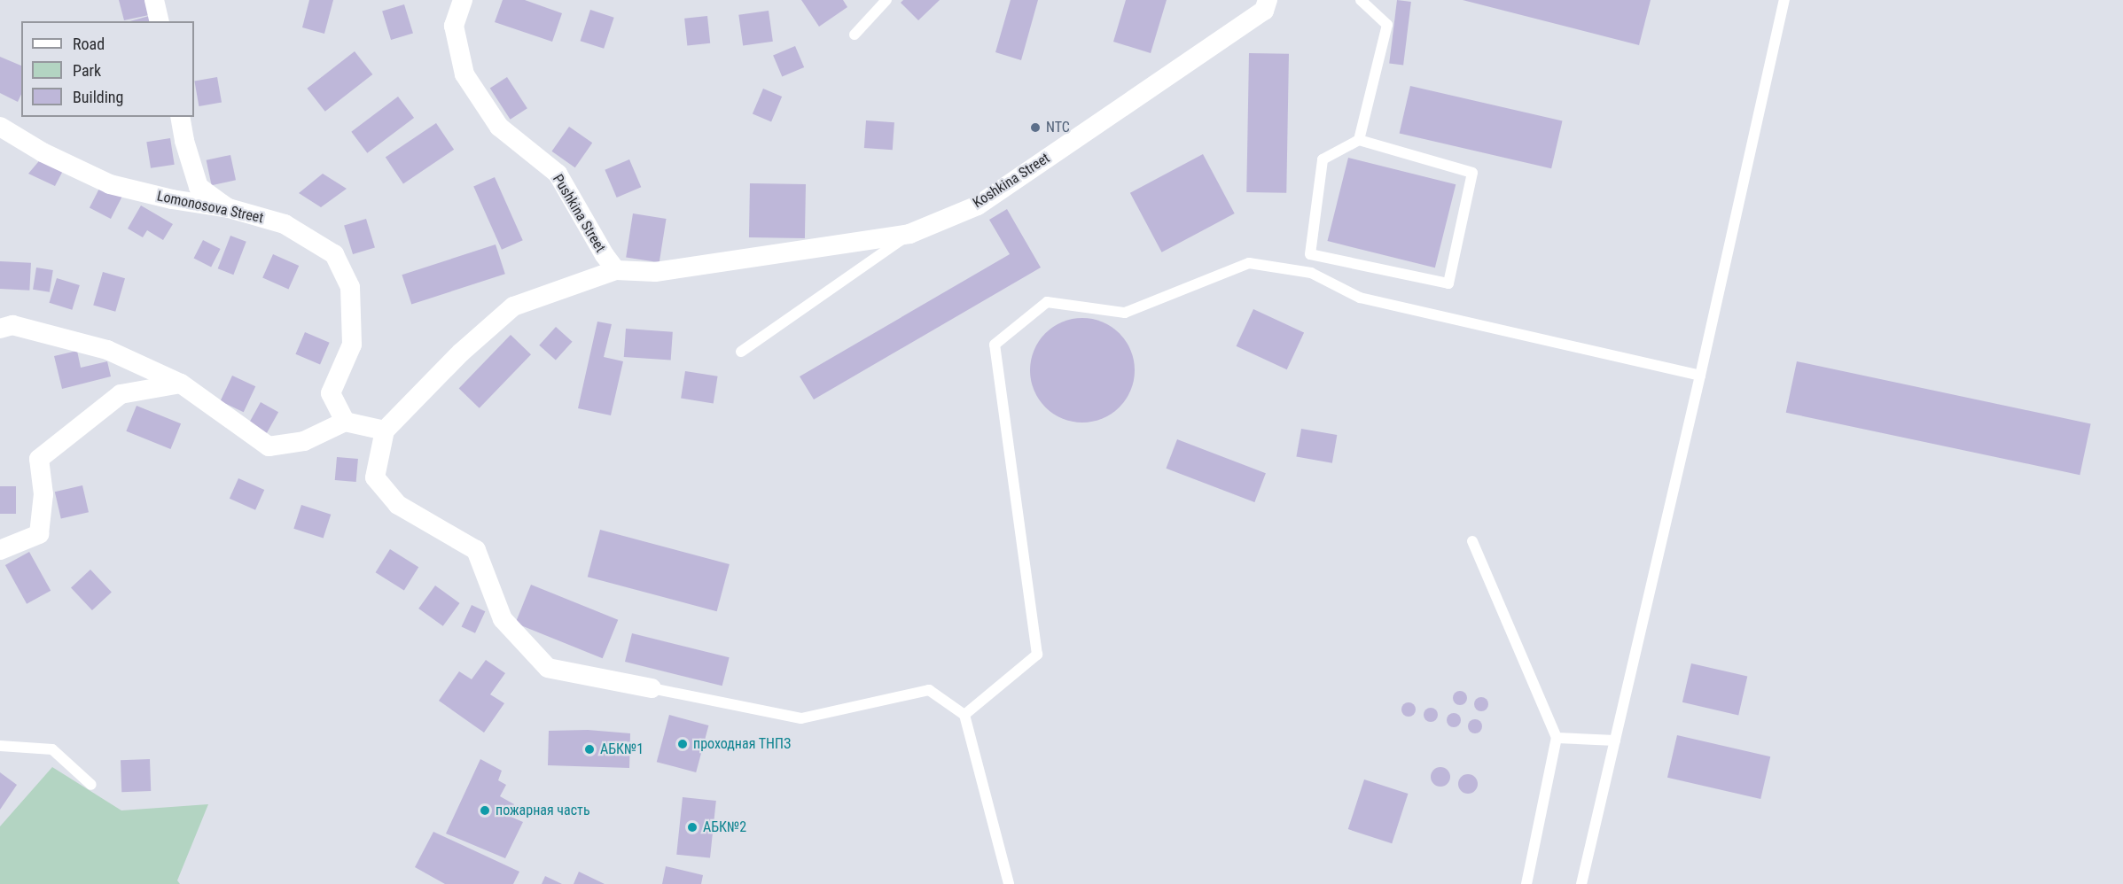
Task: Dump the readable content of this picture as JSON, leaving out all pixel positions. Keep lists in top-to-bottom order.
{
  "streets": {
    "street": ["Koshkina Street", "Lomonosova Street", "Pushkina Street"]
  },
  "crossings": [
    ["Koshkina Street", "Pushkina Street"]
  ],
  "places": [
    "NTC",
    "проходная ТНПЗ",
    "АБК№1",
    "пожарная часть",
    "АБК№2"
  ],
  "legend": ["Road", "Park", "Building"]
}
